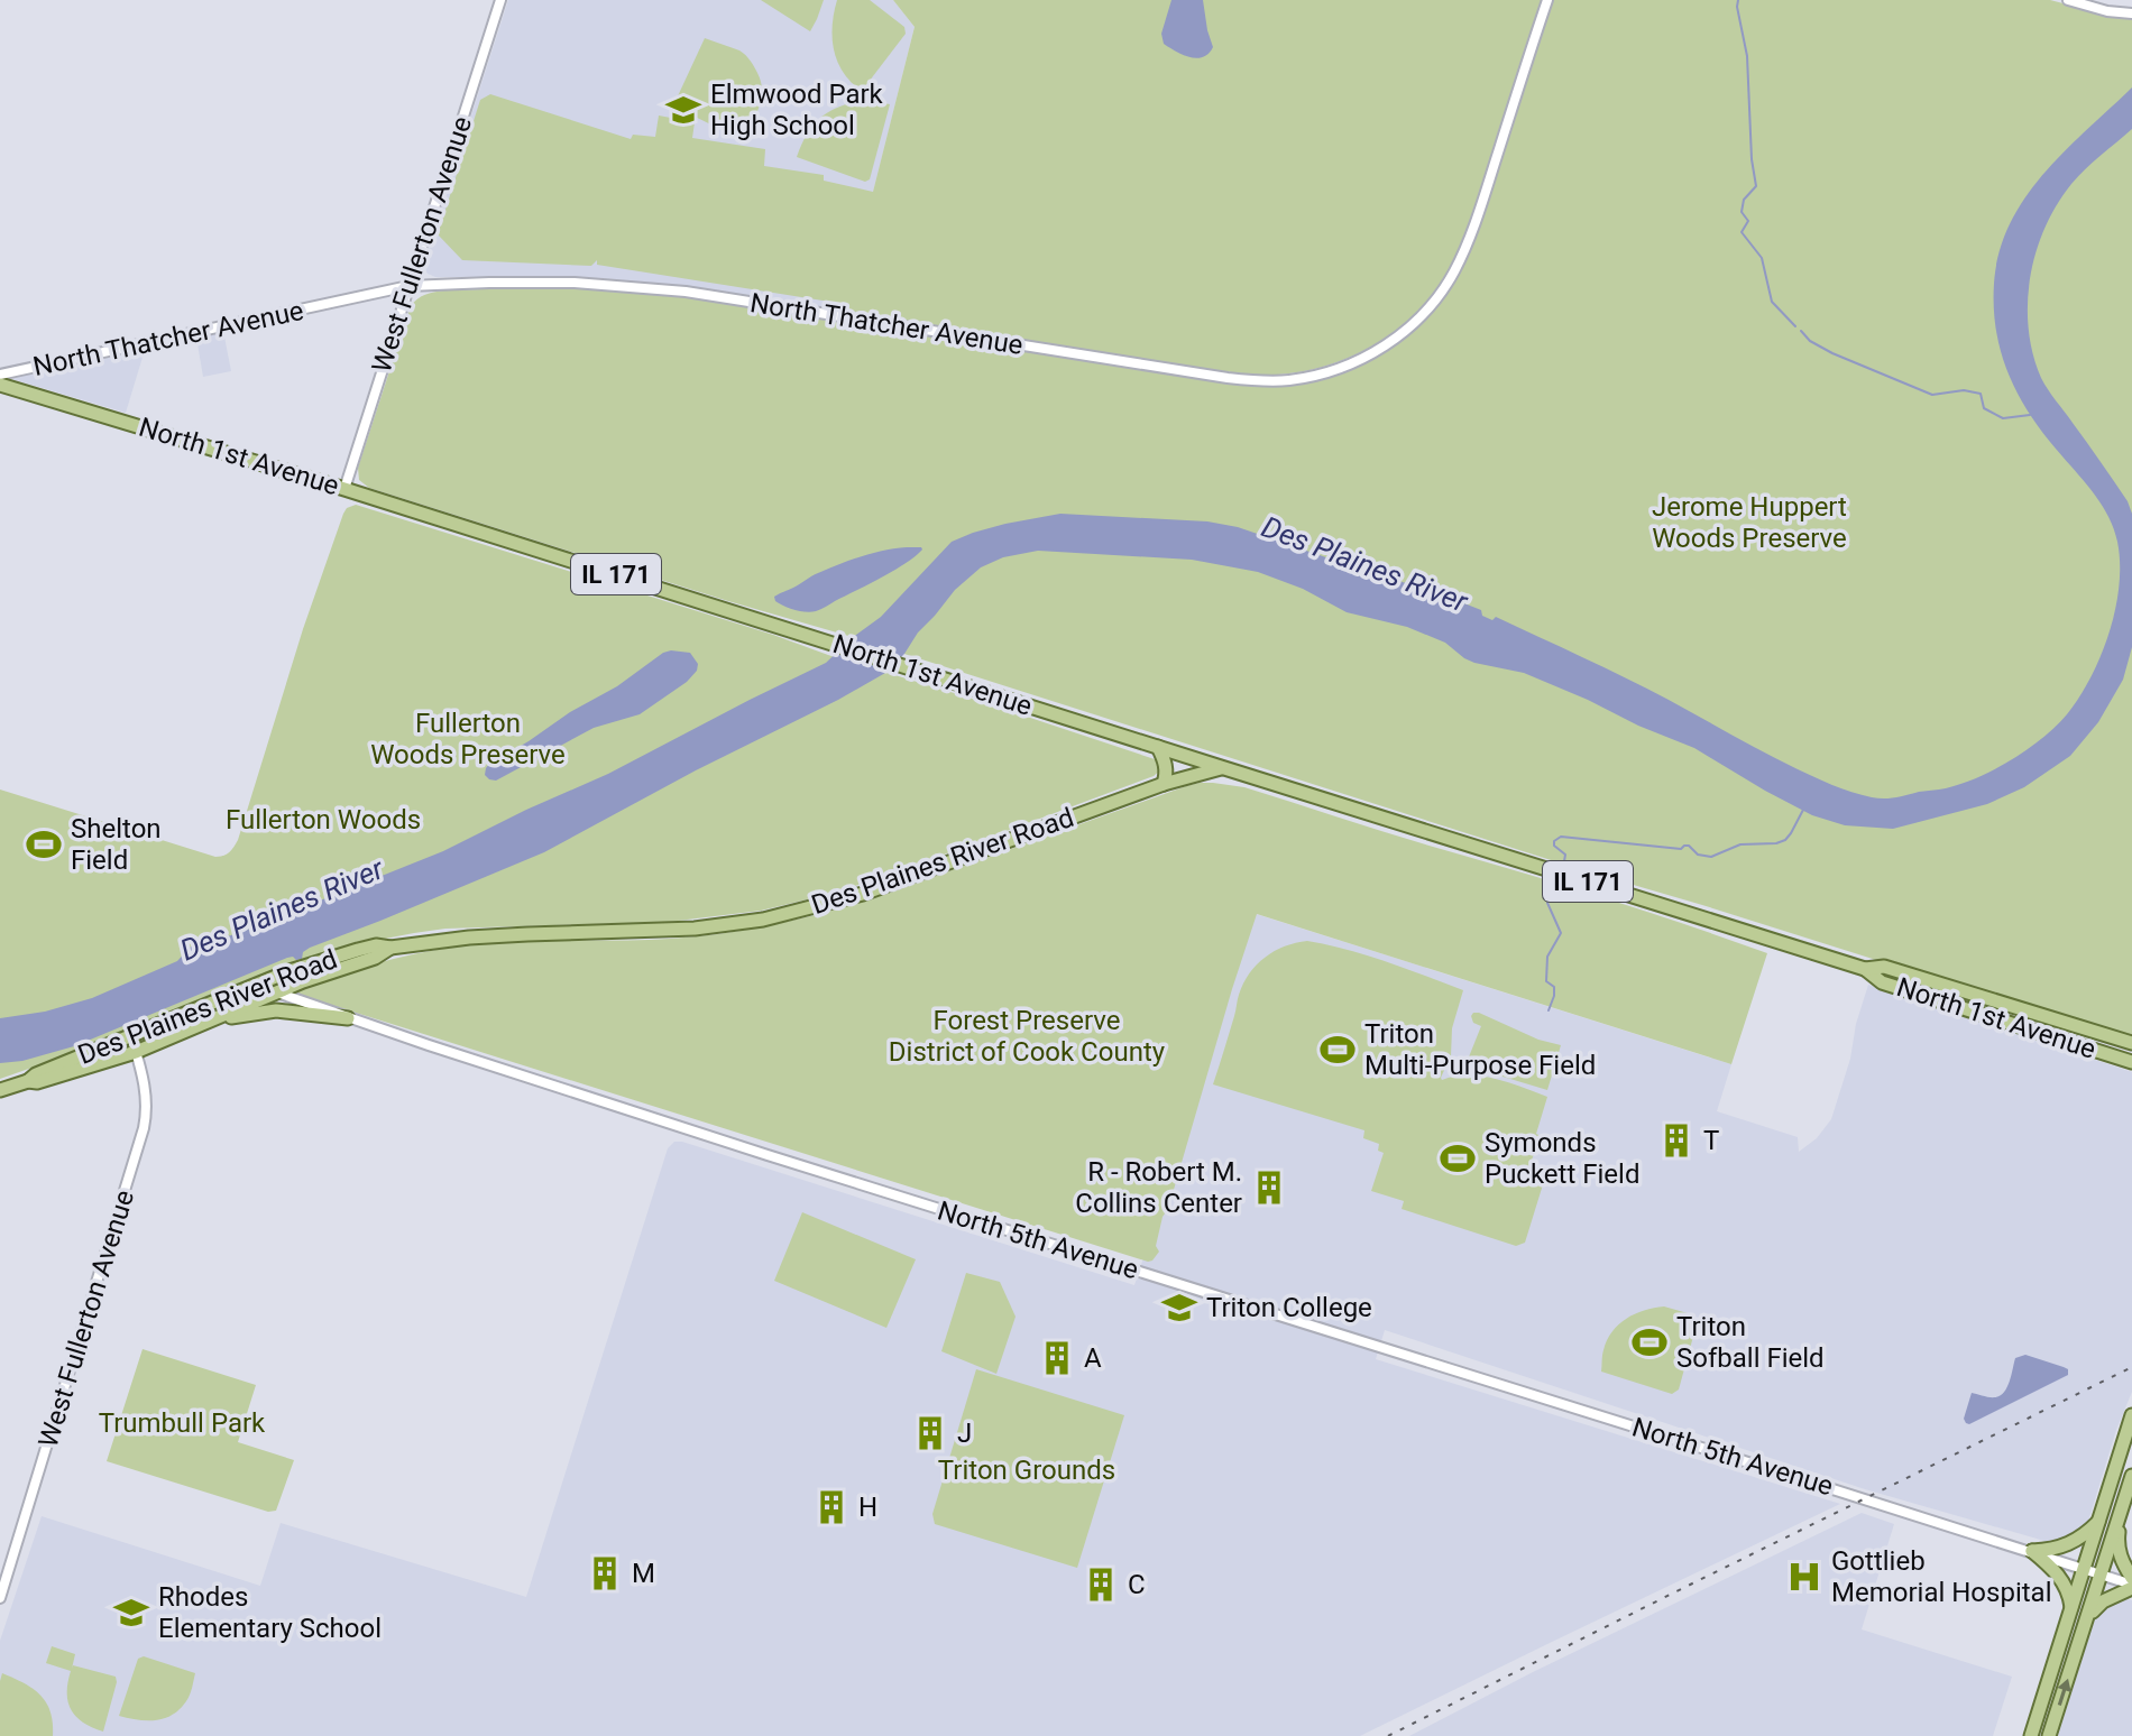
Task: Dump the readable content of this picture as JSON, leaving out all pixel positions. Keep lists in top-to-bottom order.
{
  "streets": {
    "main road": ["North 1st Avenue", "IL 171", "Des Plaines River Road"],
    "street": ["West Fullerton Avenue", "North Thatcher Avenue", "North 5th Avenue"]
  },
  "crossings": [
    ["West Fullerton Avenue", "North Thatcher Avenue"],
    ["West Fullerton Avenue", "North 1st Avenue"],
    ["West Fullerton Avenue", "Des Plaines River Road"],
    ["North 1st Avenue", "Des Plaines River Road"],
    ["Des Plaines River Road", "North 5th Avenue"]
  ],
  "water": ["Des Plaines River"],
  "parks": [
    "Jerome Huppert Woods Preserve",
    "Fullerton Woods Preserve",
    "Fullerton Woods",
    "Forest Preserve District of Cook County",
    "Trumbull Park",
    "Triton Grounds"
  ],
  "places": {
    "school or university": ["Elmwood Park High School", "Triton College", "Rhodes Elementary School"],
    "sports": [
      "Shelton Field",
      "Triton Multi-Purpose Field",
      "Symonds Puckett Field",
      "Triton Sofball Field"
    ],
    "building": [
      "T",
      "R - Robert M. Collins Center",
      "A",
      "J",
      "H",
      "M",
      "C"
    ],
    "hospital": ["Gottlieb Memorial Hospital"]
  }
}
